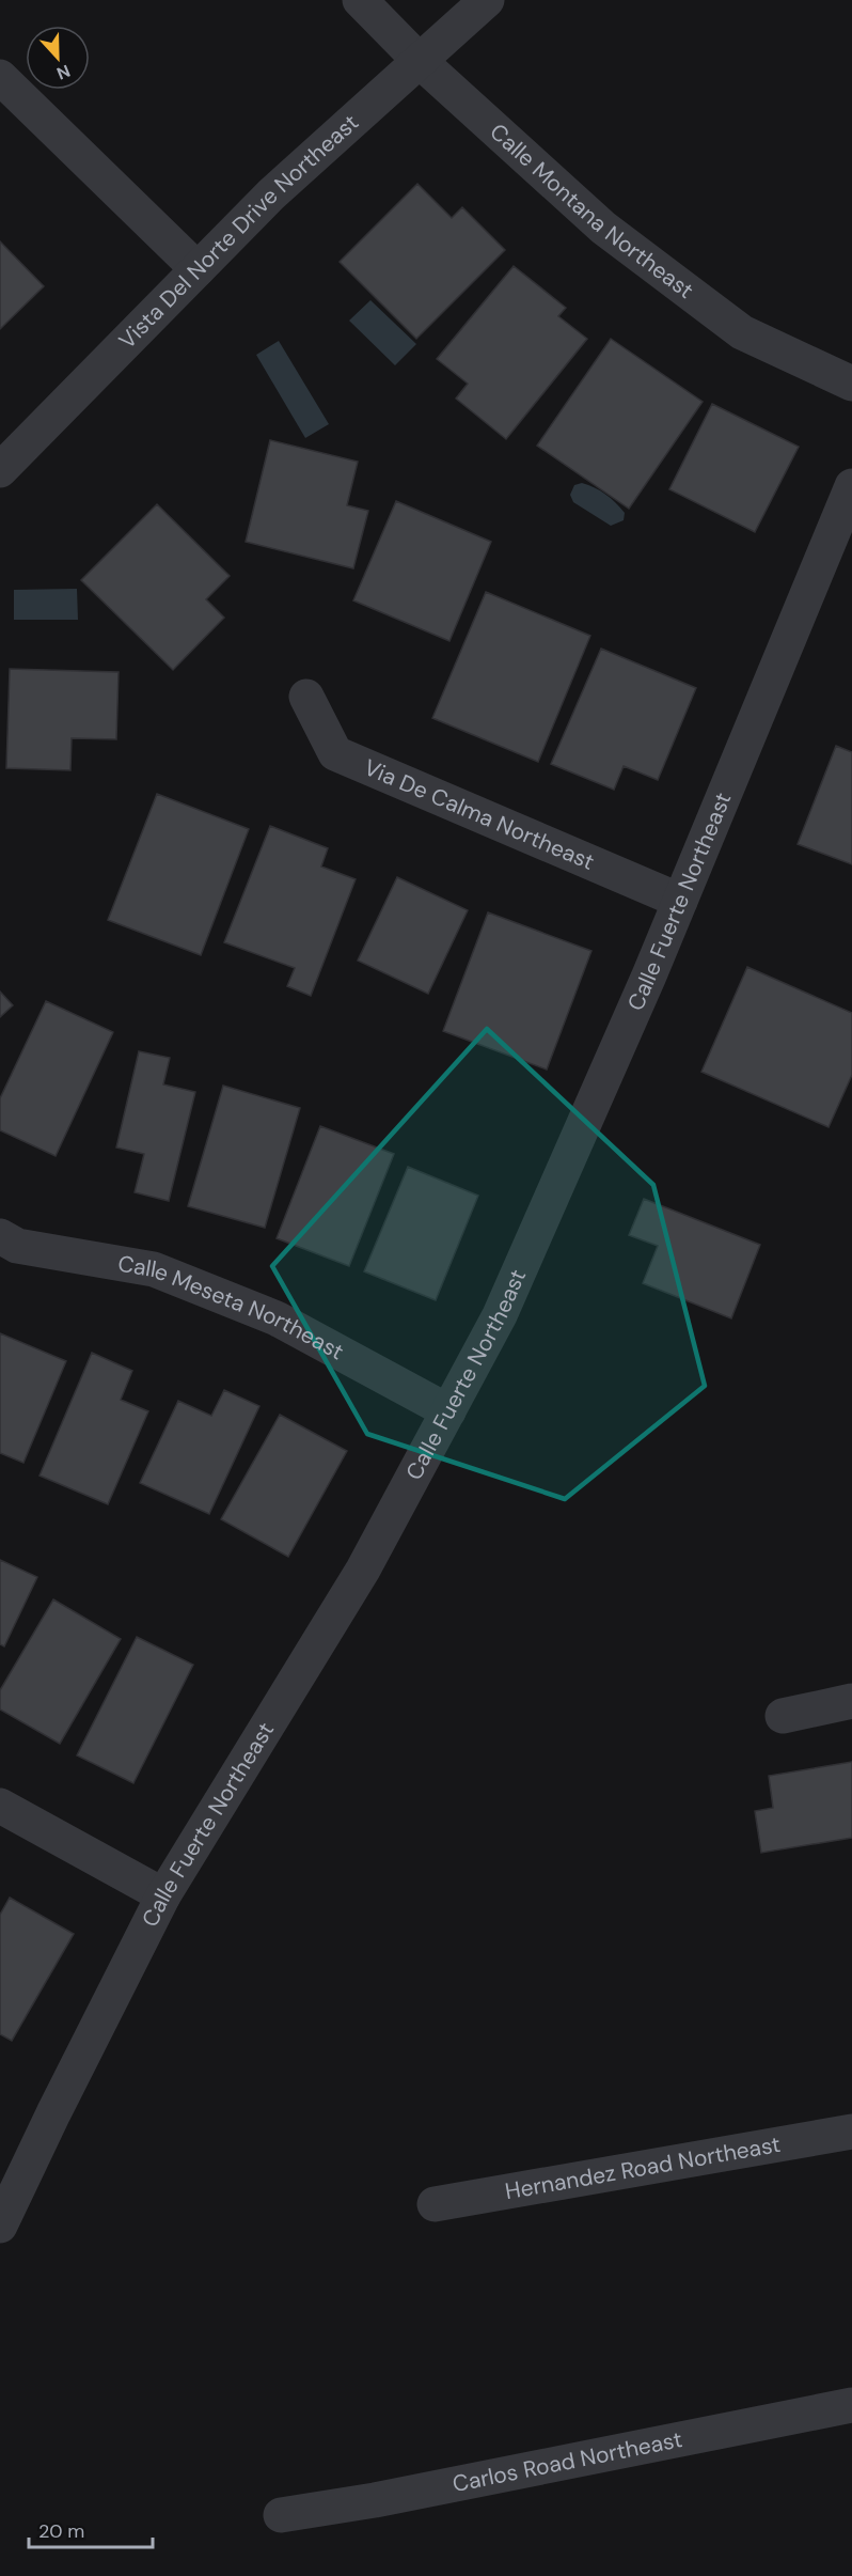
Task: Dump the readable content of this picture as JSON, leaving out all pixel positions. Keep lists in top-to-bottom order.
{
  "streets": {
    "street": [
      "Calle Montana Northeast",
      "Vista Del Norte Drive Northeast",
      "Via De Calma Northeast",
      "Calle Fuerte Northeast",
      "Calle Meseta Northeast",
      "Hernandez Road Northeast",
      "Carlos Road Northeast"
    ]
  },
  "crossings": [
    ["Calle Montana Northeast", "Vista Del Norte Drive Northeast"],
    ["Via De Calma Northeast", "Calle Fuerte Northeast"],
    ["Calle Fuerte Northeast", "Calle Meseta Northeast"]
  ],
  "scale_bar": "20 m",
  "north": "bottom"
}
